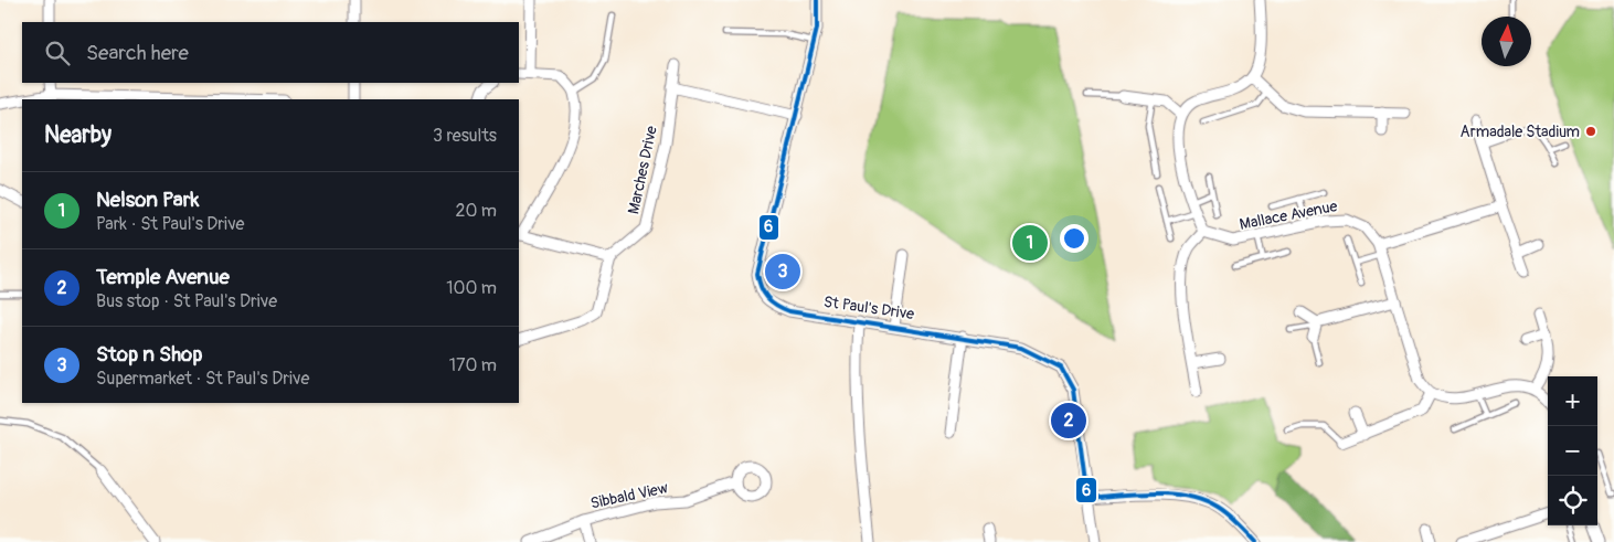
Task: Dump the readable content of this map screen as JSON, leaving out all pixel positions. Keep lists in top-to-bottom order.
{
  "streets": {
    "street": [
      "Marches Drive",
      "Mallace Avenue",
      "St Paul's Drive",
      "Sibbald View"
    ]
  },
  "places": ["Armadale Stadium"],
  "lines": ["transit line 6"],
  "north": "top",
  "page": {
    "search": "Search here",
    "heading": ["Nearby", "3 results"],
    "list": [
      {
        "mark": "1",
        "name": "Nelson Park",
        "note": "Park · St Paul's Drive",
        "value": "20 m"
      },
      {
        "mark": "2",
        "name": "Temple Avenue",
        "note": "Bus stop · St Paul's Drive",
        "value": "100 m"
      },
      {
        "mark": "3",
        "name": "Stop n Shop",
        "note": "Supermarket · St Paul's Drive",
        "value": "170 m"
      }
    ],
    "pins": ["1", "3", "2"],
    "map_buttons": ["+", "−"]
  }
}
